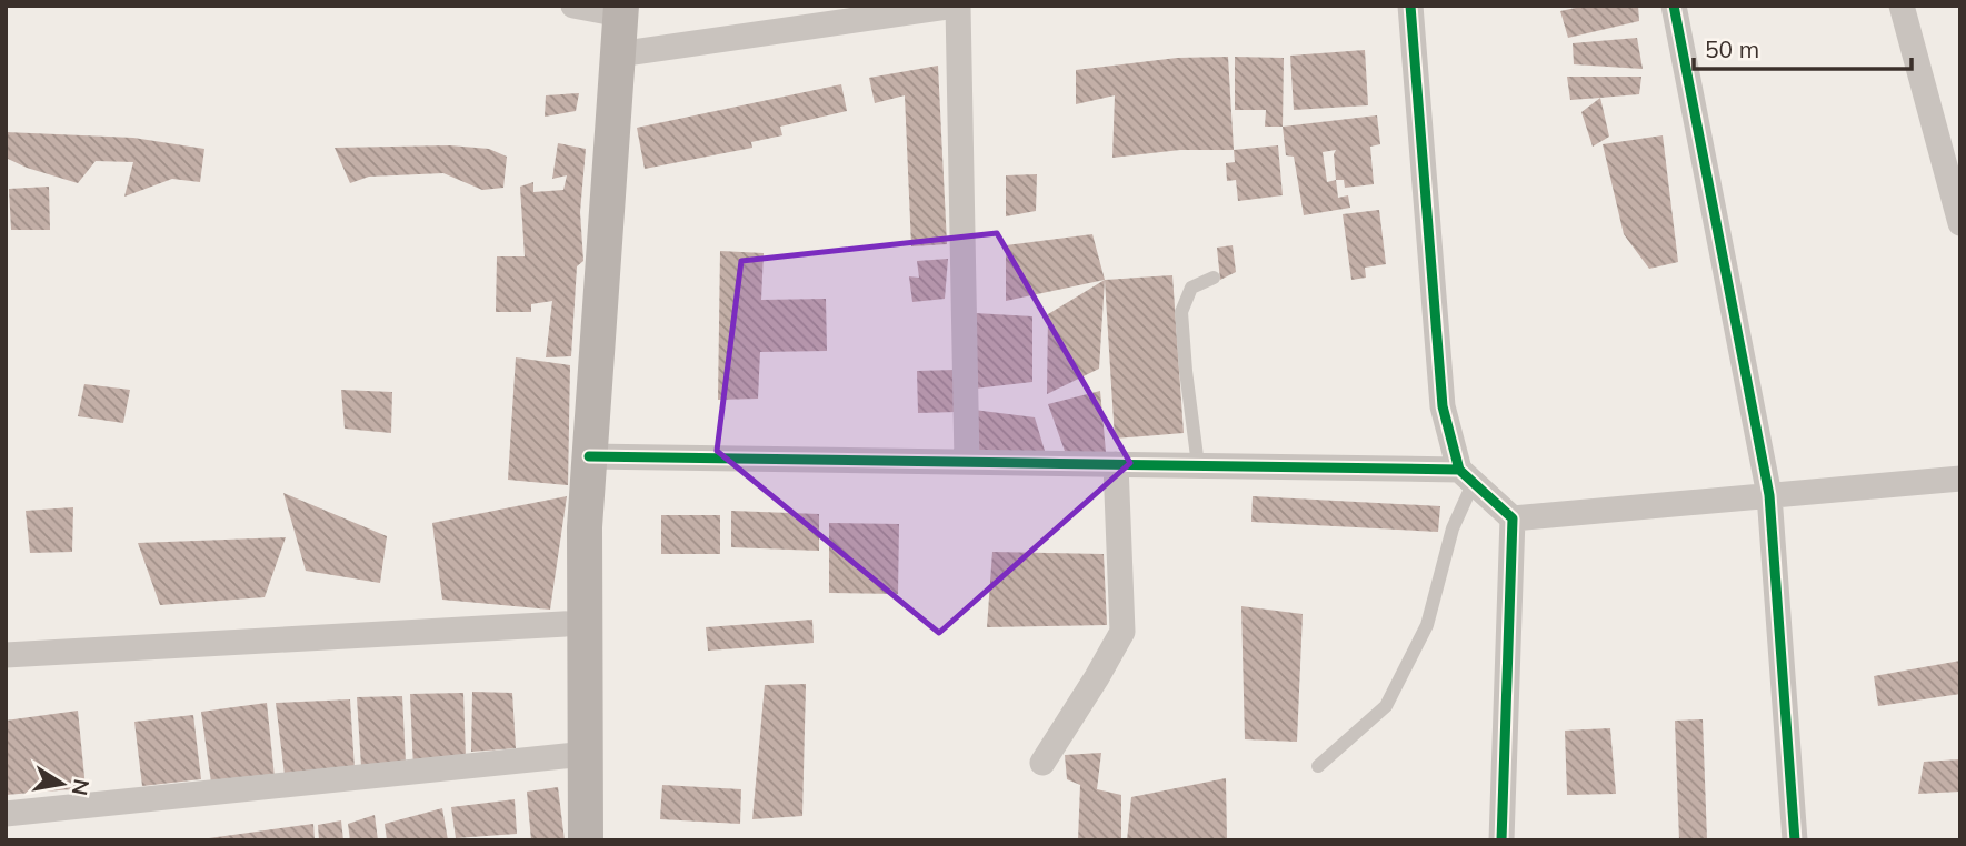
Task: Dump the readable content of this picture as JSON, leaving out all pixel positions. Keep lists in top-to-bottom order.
{
  "scale_bar": "50 m",
  "north": "right"
}
